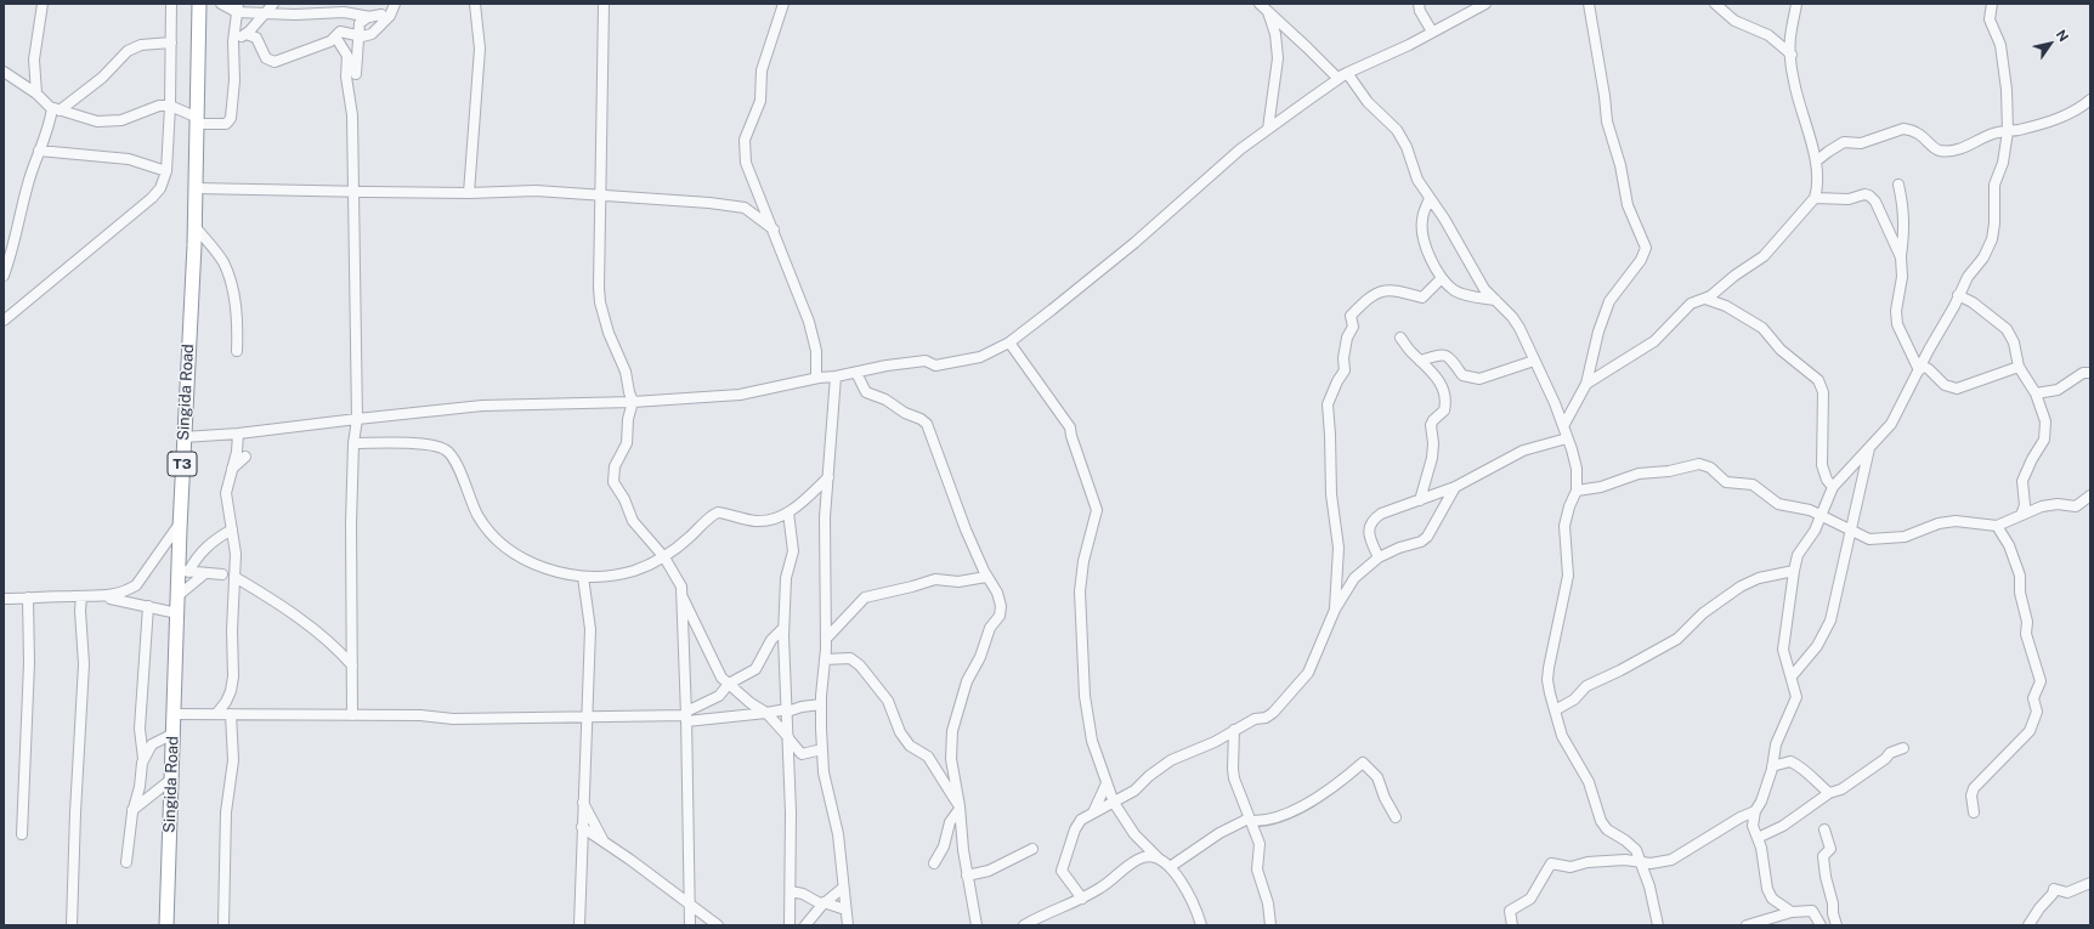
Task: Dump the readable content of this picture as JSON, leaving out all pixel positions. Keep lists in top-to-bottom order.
{
  "streets": {
    "highway": ["Singida Road", "T3"]
  },
  "north": "top right"
}
